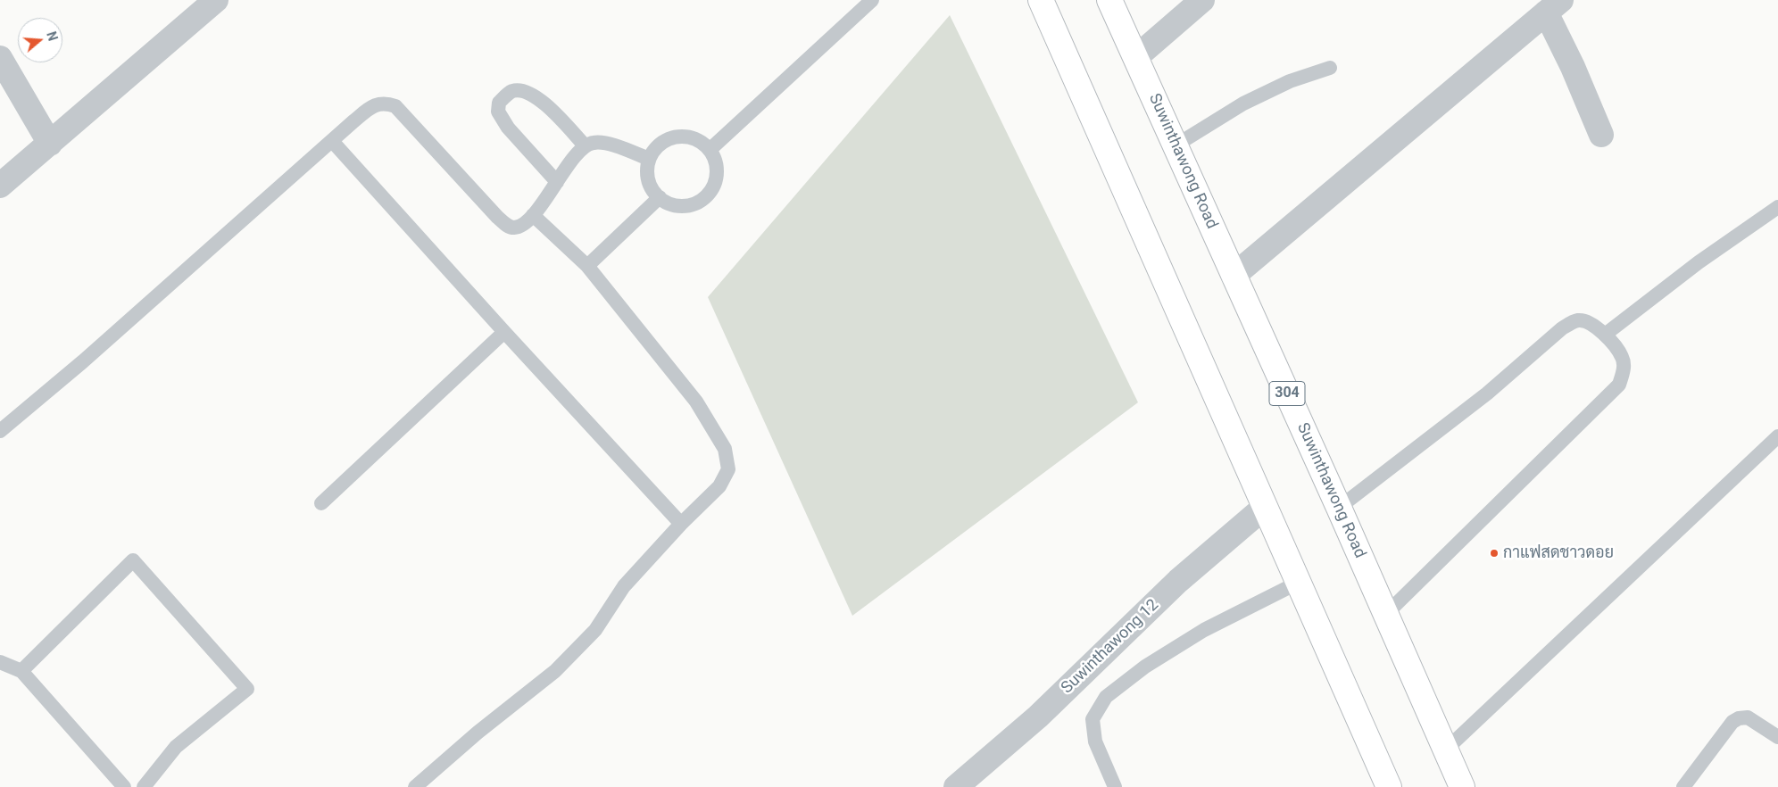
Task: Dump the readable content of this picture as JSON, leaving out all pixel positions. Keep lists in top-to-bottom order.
{
  "streets": {
    "highway": ["Suwinthawong Road", "304"],
    "street": ["Suwinthawong 12"]
  },
  "places": ["กาแฟสดชาวดอย"],
  "north": "right"
}
